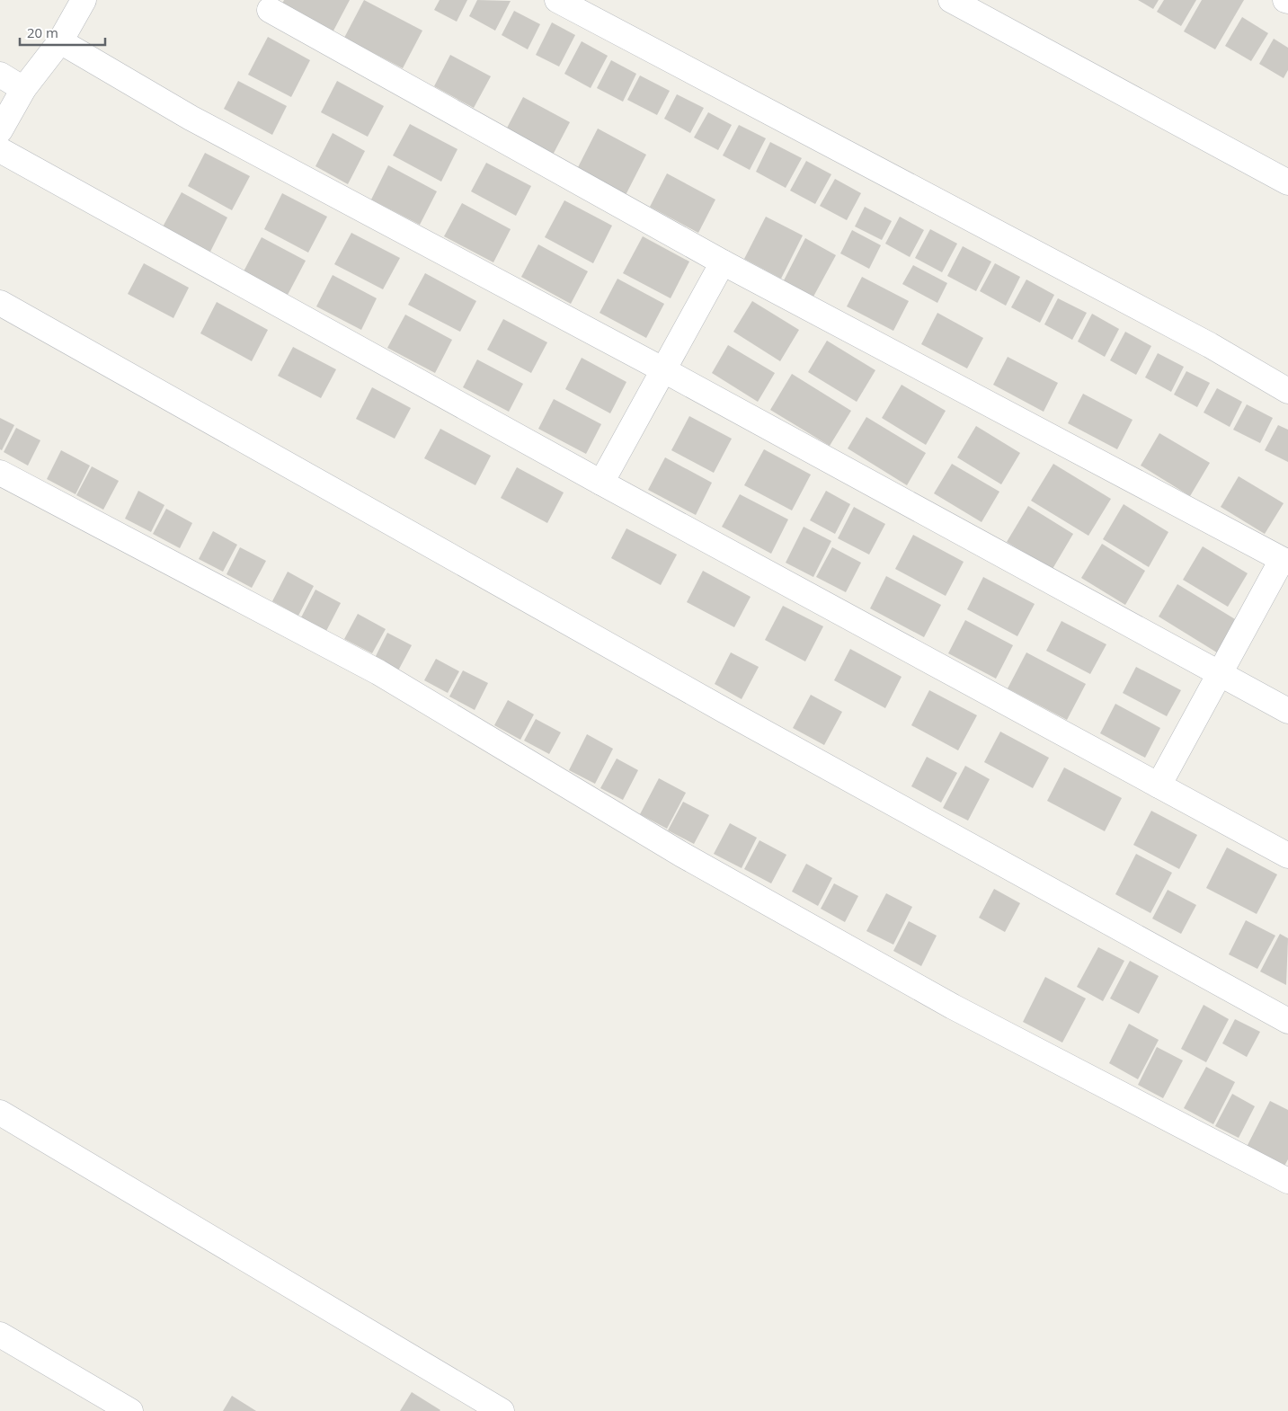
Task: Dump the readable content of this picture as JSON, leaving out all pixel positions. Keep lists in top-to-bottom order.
{
  "scale_bar": "20 m"
}
